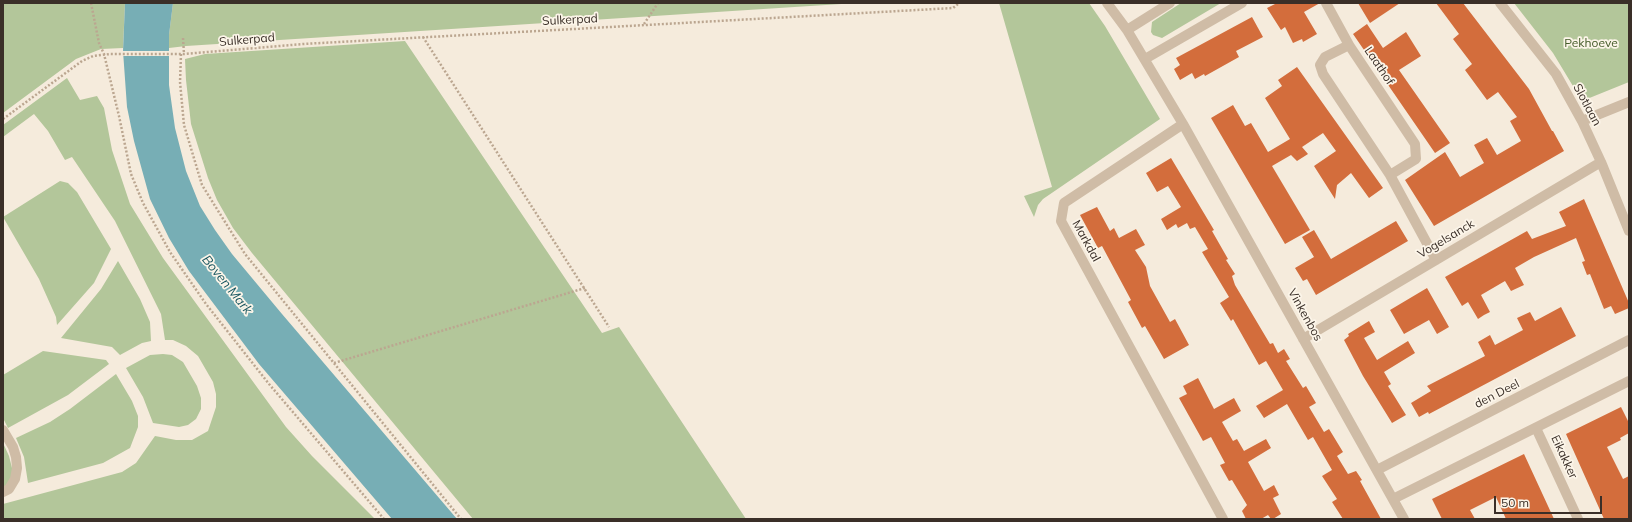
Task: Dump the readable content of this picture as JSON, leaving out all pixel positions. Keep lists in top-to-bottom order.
{
  "streets": {
    "street": [
      "Laathof",
      "Slotlaan",
      "Vogelsanck",
      "Markdal",
      "Vinkenbos",
      "den Deel",
      "Eikakker"
    ],
    "path": ["Sulkerpad"]
  },
  "crossings": [
    ["Laathof", "Vogelsanck"],
    ["Slotlaan", "Vogelsanck"],
    ["Vogelsanck", "Vinkenbos"],
    ["Markdal", "Vinkenbos"],
    ["Vinkenbos", "den Deel"]
  ],
  "water": ["Boven Mark"],
  "parks": ["Pekhoeve"],
  "scale_bar": "50 m"
}
